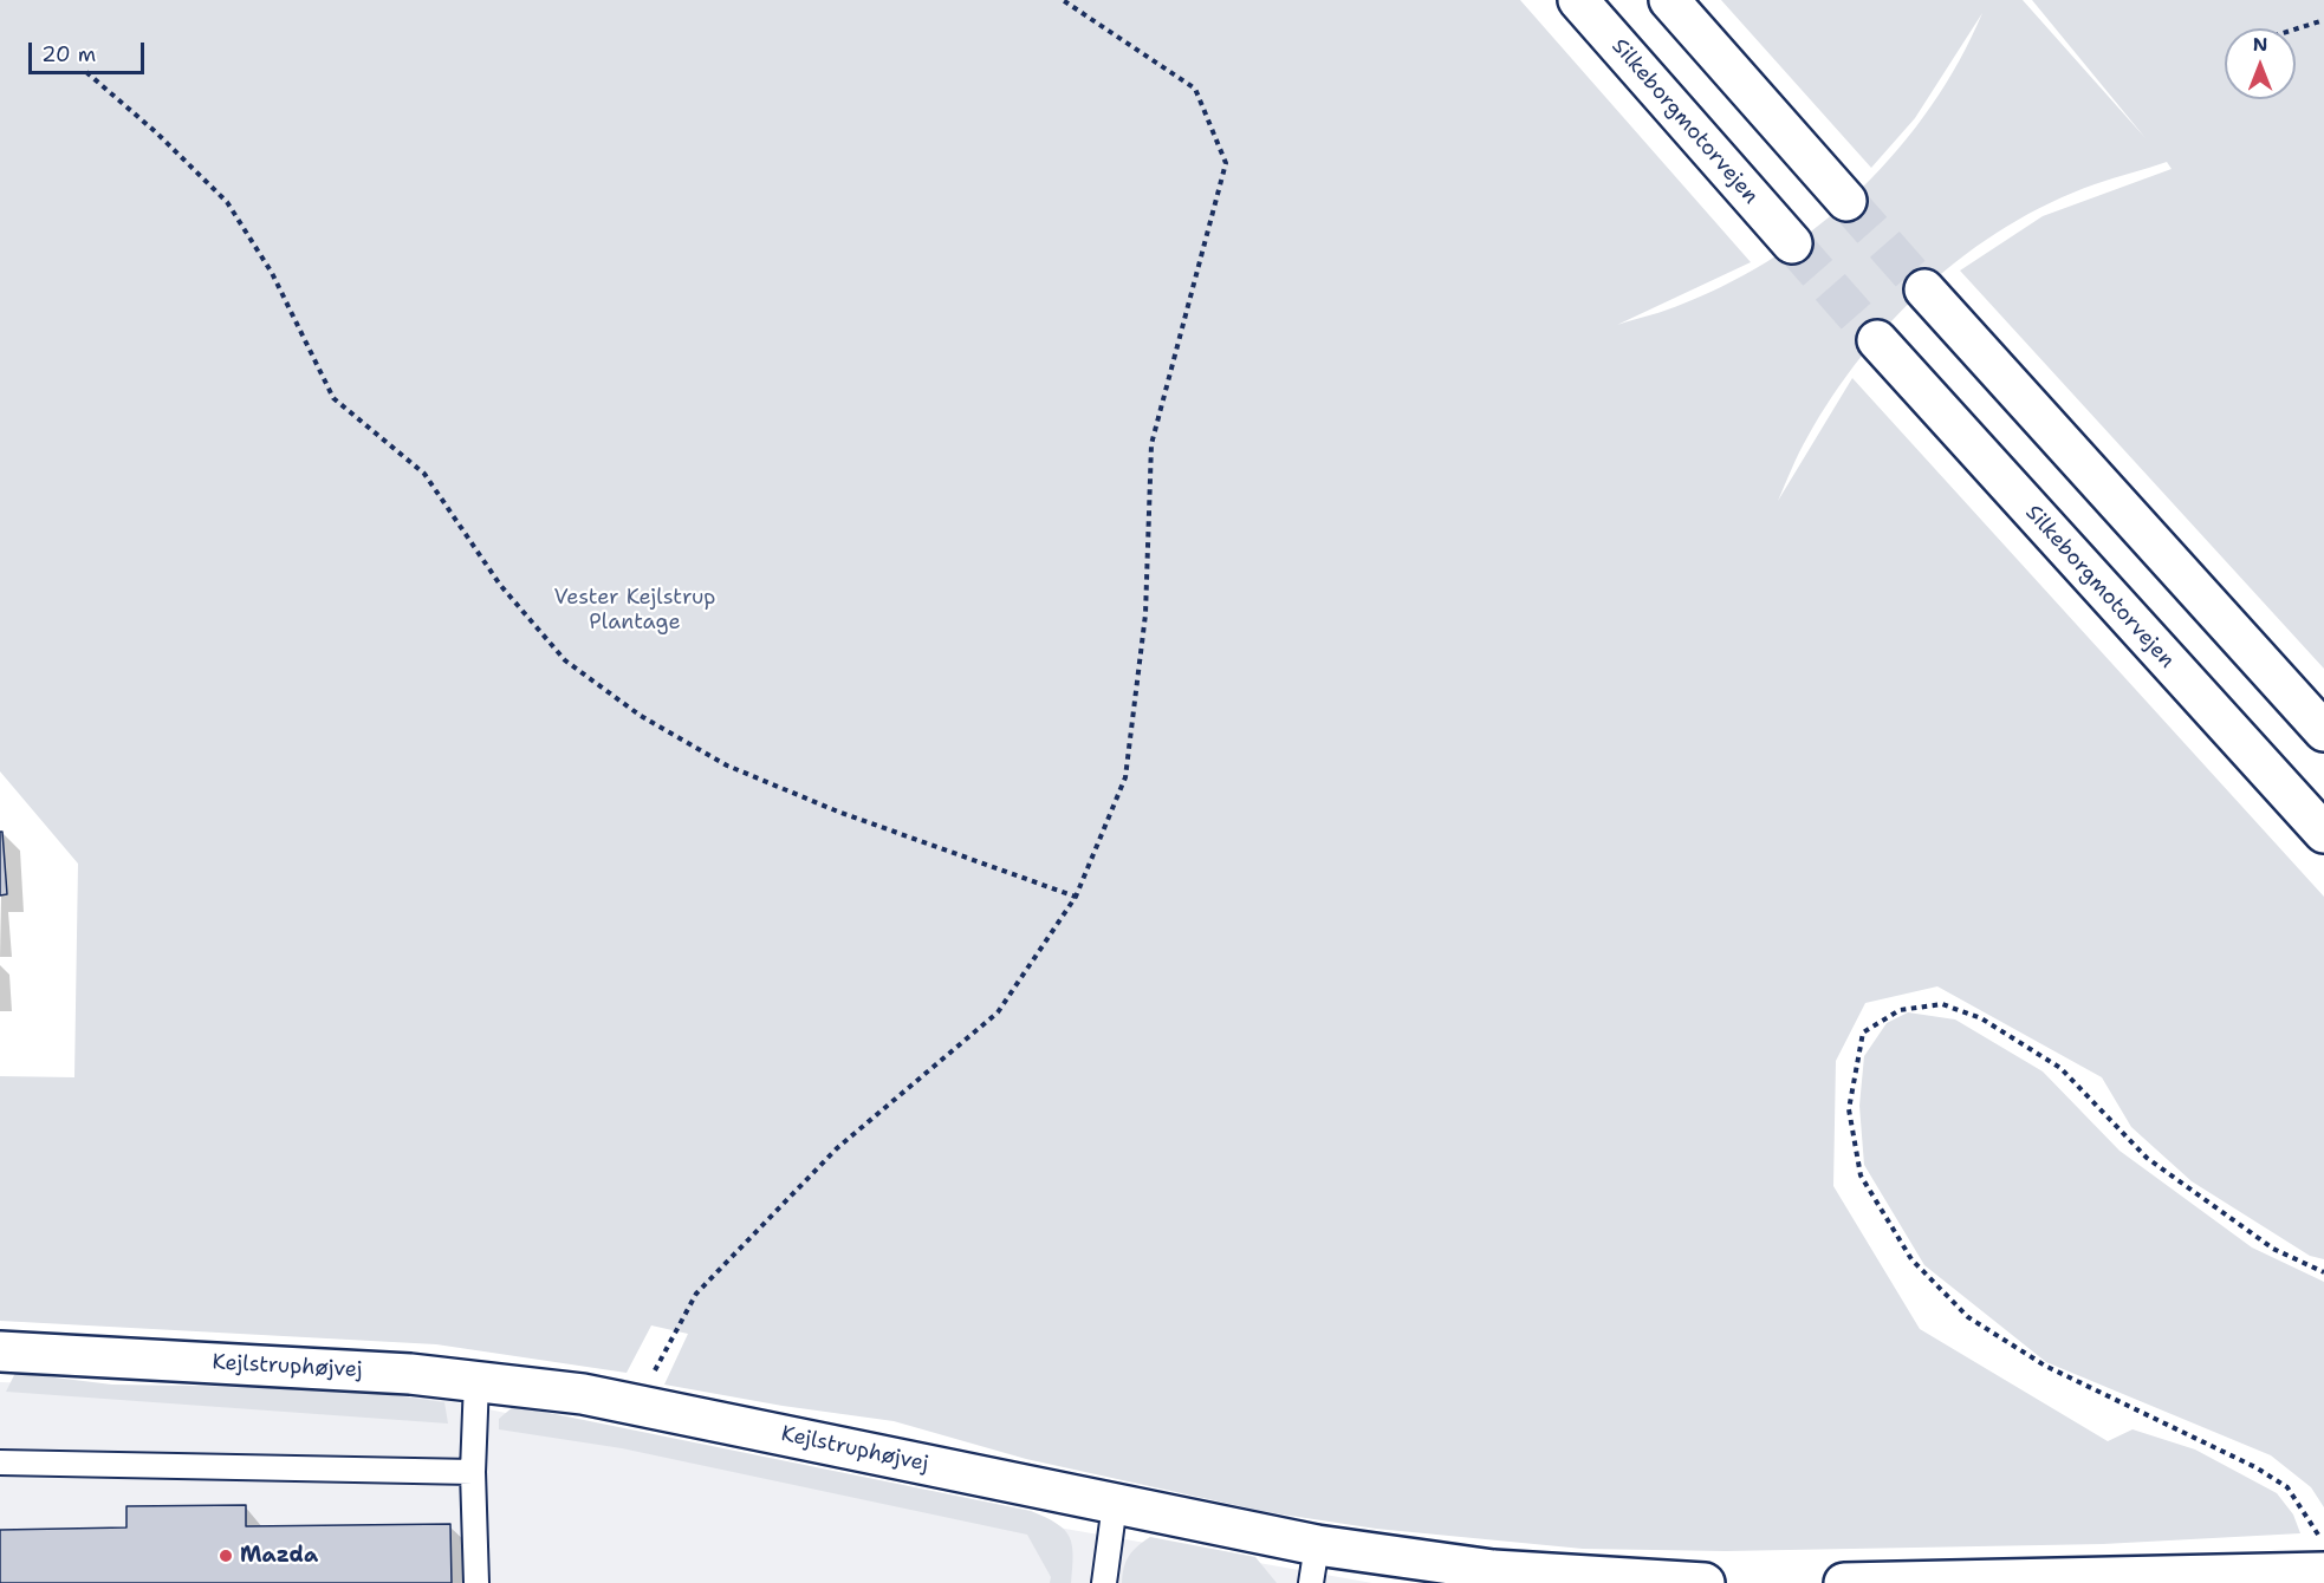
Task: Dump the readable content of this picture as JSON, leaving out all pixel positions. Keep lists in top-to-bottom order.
{
  "streets": {
    "main road": ["Silkeborgmotorvejen", "Kejlstruphøjvej"]
  },
  "parks": ["Vester Kejlstrup Plantage"],
  "places": ["Mazda"],
  "scale_bar": "20 m",
  "north": "top"
}
